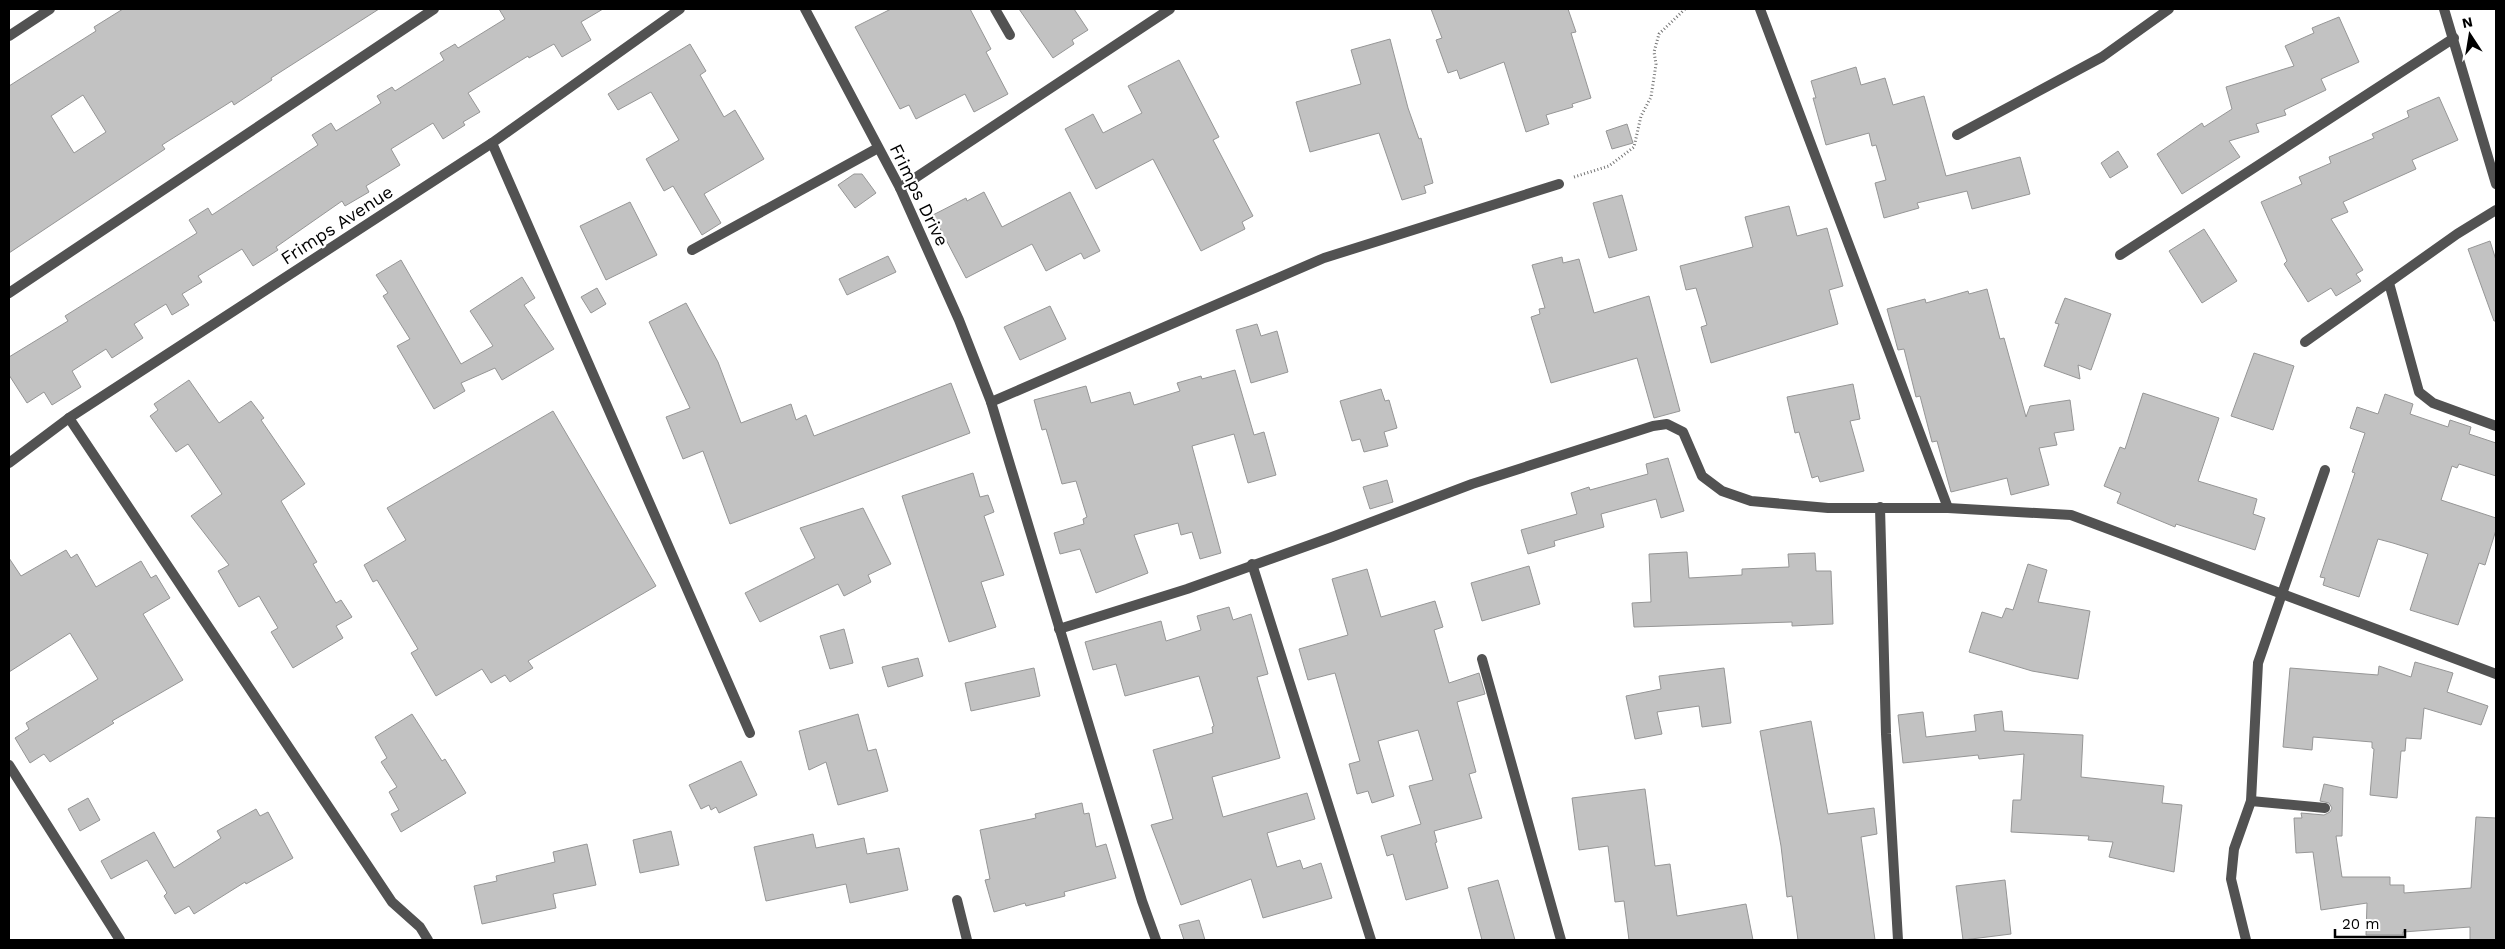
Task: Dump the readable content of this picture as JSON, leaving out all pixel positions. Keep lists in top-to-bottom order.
{
  "streets": {
    "street": ["Frimps Drive", "Frimps Avenue"]
  },
  "scale_bar": "20 m",
  "north": "top"
}
